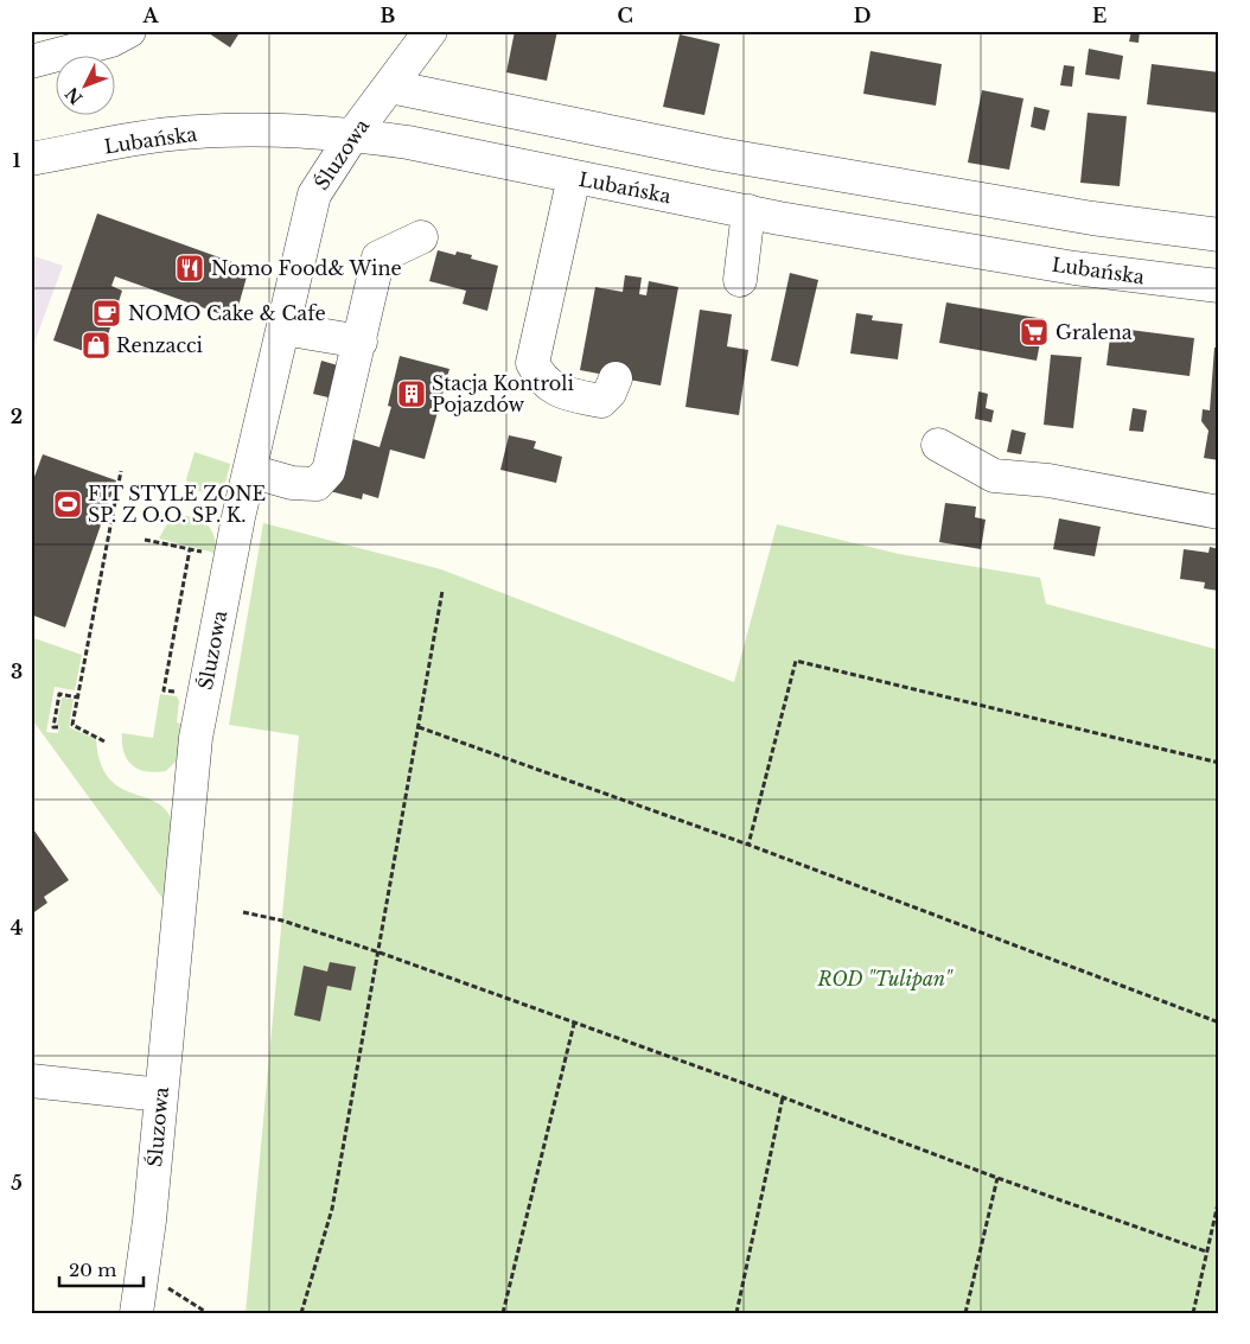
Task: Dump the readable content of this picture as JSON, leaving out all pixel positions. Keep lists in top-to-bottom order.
{
  "streets": {
    "street": ["Lubańska", "Śluzowa"]
  },
  "crossings": [
    ["Lubańska", "Śluzowa"]
  ],
  "parks": ["ROD \"Tulipan\""],
  "places": {
    "restaurant": ["Nomo Food& Wine"],
    "cafe": ["NOMO Cake & Cafe"],
    "supermarket": ["Gralena"],
    "shop": ["Renzacci"],
    "building": ["Stacja Kontroli Pojazdów"],
    "sports": ["FIT STYLE ZONE SP. Z O.O. SP. K."]
  },
  "scale_bar": "20 m",
  "north": "bottom left",
  "grid": {
    "columns": [
      "A",
      "B",
      "C",
      "D",
      "E"
    ],
    "rows": [
      "1",
      "2",
      "3",
      "4",
      "5"
    ]
  }
}
